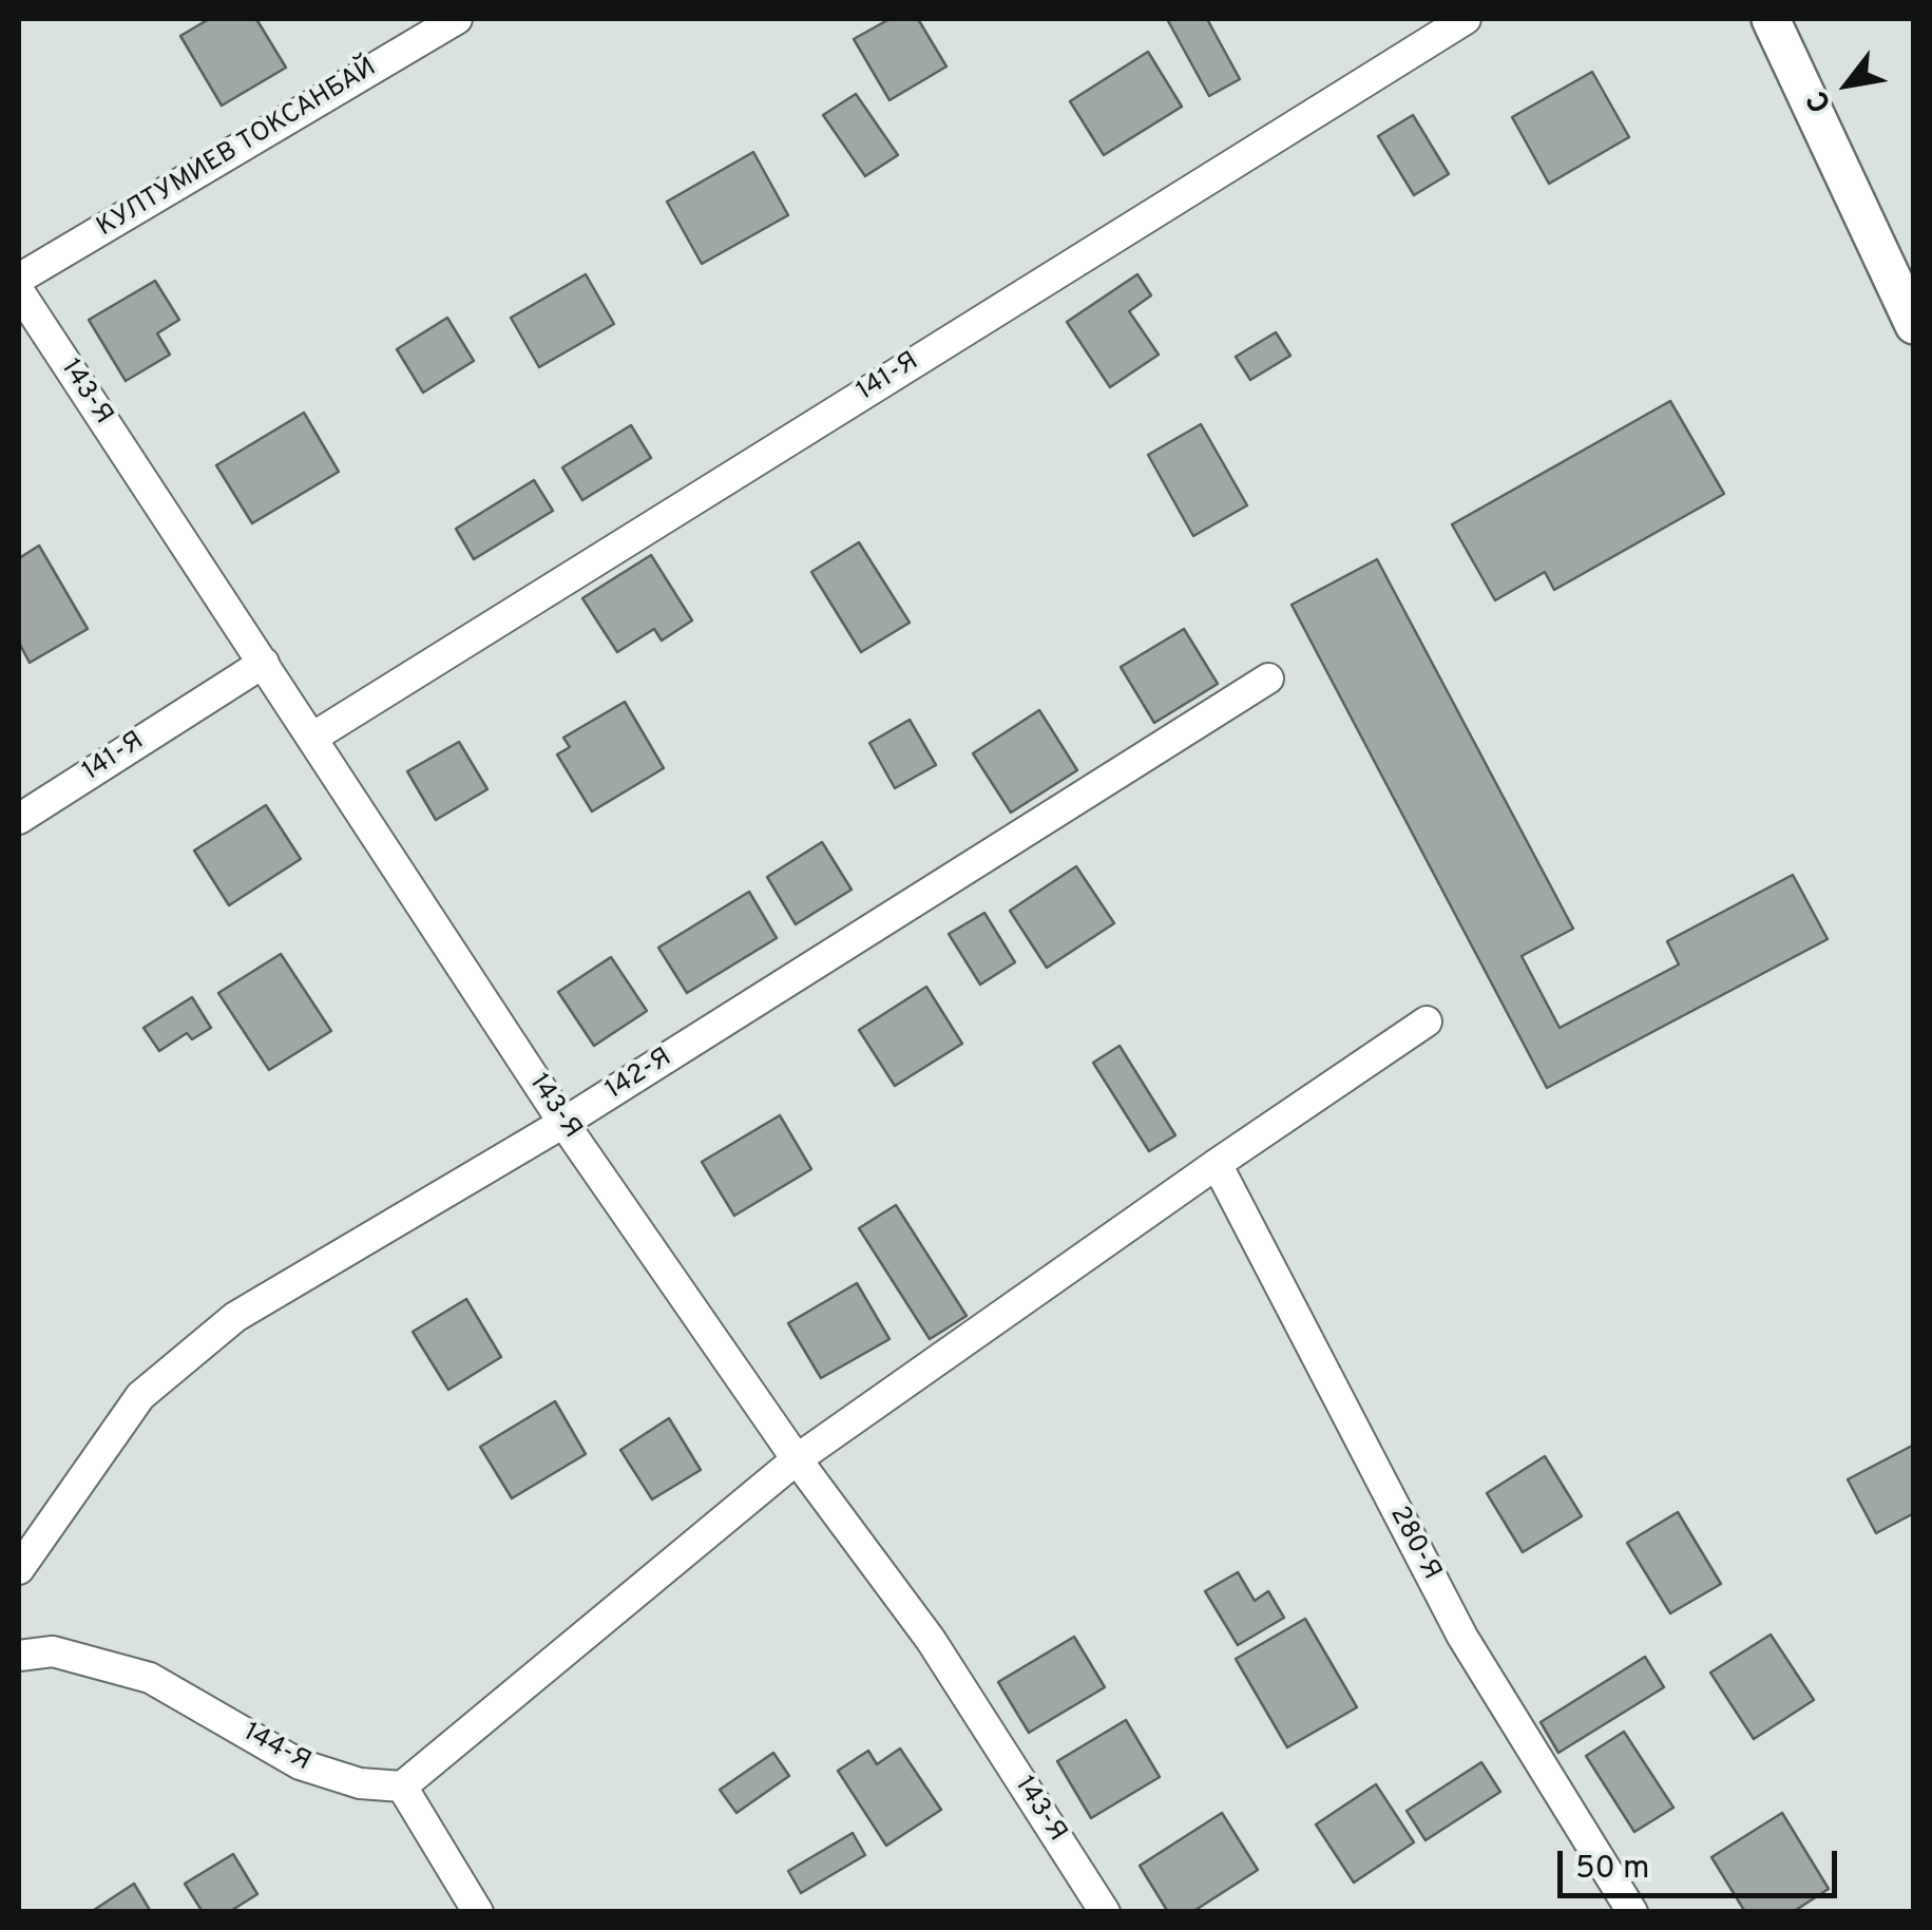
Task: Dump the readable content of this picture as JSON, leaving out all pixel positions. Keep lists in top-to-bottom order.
{
  "streets": {
    "street": [
      "КУЛТУМИЕВ ТОКСАНБАЙ",
      "141-Я",
      "143-Я",
      "142-Я",
      "280-Я",
      "144-Я"
    ]
  },
  "crossings": [
    ["141-Я", "143-Я"],
    ["143-Я", "142-Я"]
  ],
  "scale_bar": "50 m",
  "north": "bottom left"
}
